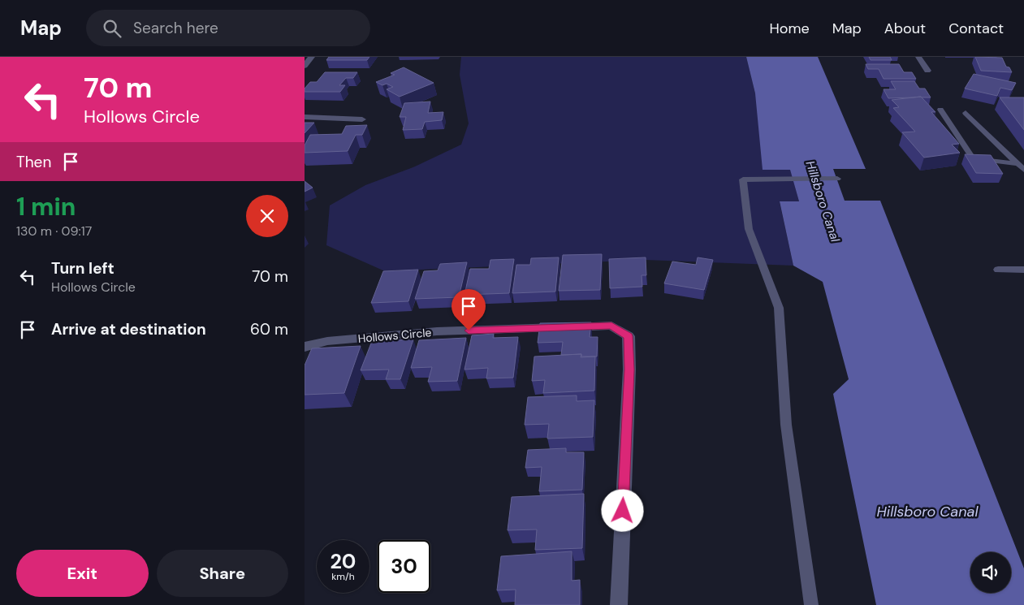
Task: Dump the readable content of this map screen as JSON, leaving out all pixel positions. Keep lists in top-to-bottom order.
{
  "streets": {
    "street": ["Hollows Circle"]
  },
  "water": ["Hillsboro Canal"],
  "page": {
    "header": "Map",
    "search": "Search here",
    "nav": [
      "Home",
      "Map",
      "About",
      "Contact"
    ],
    "turn": ["70 m", "Hollows Circle"],
    "then": "Then",
    "heading": ["1 min", "130 m · 09:17"],
    "list": [
      {
        "name": "Turn left",
        "note": "Hollows Circle",
        "value": "70 m"
      },
      {
        "name": "Arrive at destination",
        "value": "60 m"
      }
    ],
    "speed": "20 km/h",
    "limit": "30",
    "buttons": ["Exit", "Share"]
  }
}
